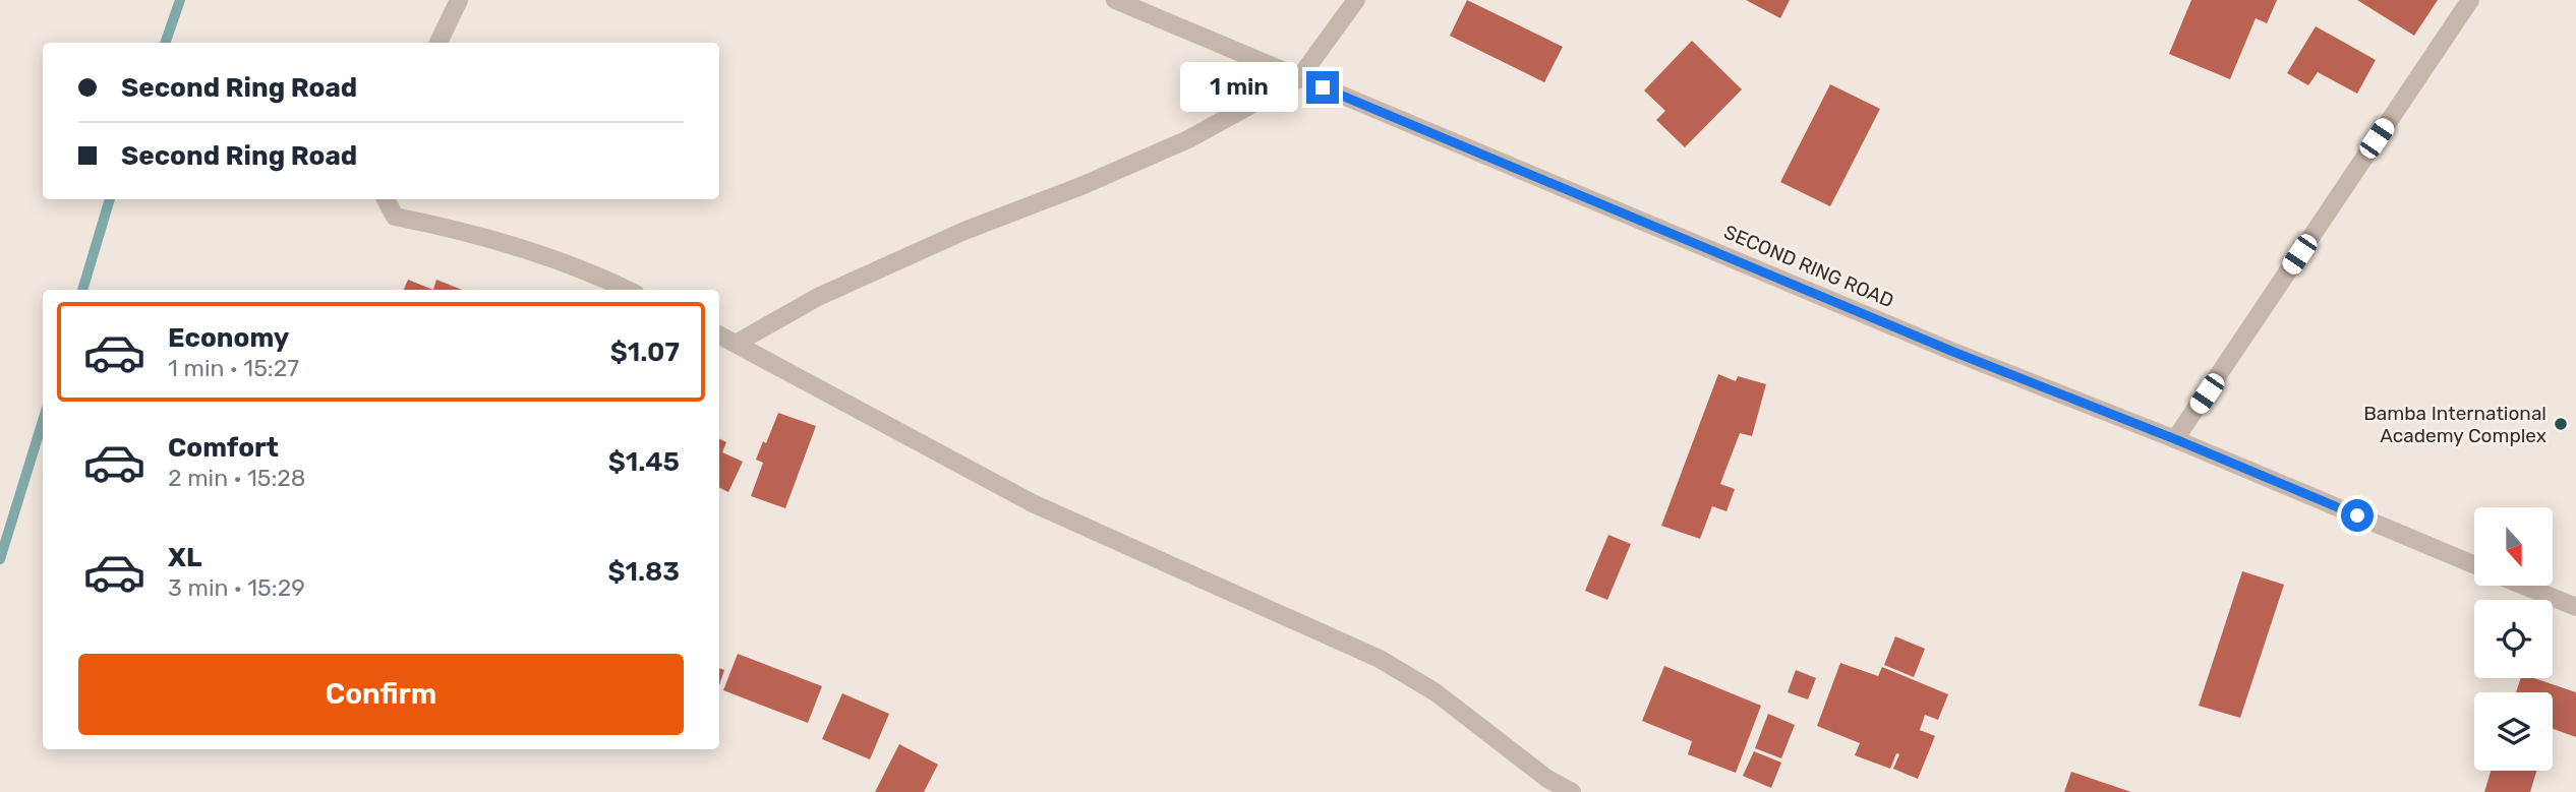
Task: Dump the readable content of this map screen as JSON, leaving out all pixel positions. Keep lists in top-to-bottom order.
{
  "streets": {
    "street": ["SECOND RING ROAD"]
  },
  "places": ["Bamba International Academy Complex"],
  "north": "bottom",
  "page": {
    "banner": ["Second Ring Road", "Second Ring Road"],
    "bubble": "1 min",
    "list": [
      {
        "name": "Economy",
        "note": "1 min · 15:27",
        "value": "$1.07"
      },
      {
        "name": "Comfort",
        "note": "2 min · 15:28",
        "value": "$1.45"
      },
      {
        "name": "XL",
        "note": "3 min · 15:29",
        "value": "$1.83"
      }
    ],
    "buttons": "Confirm"
  }
}
